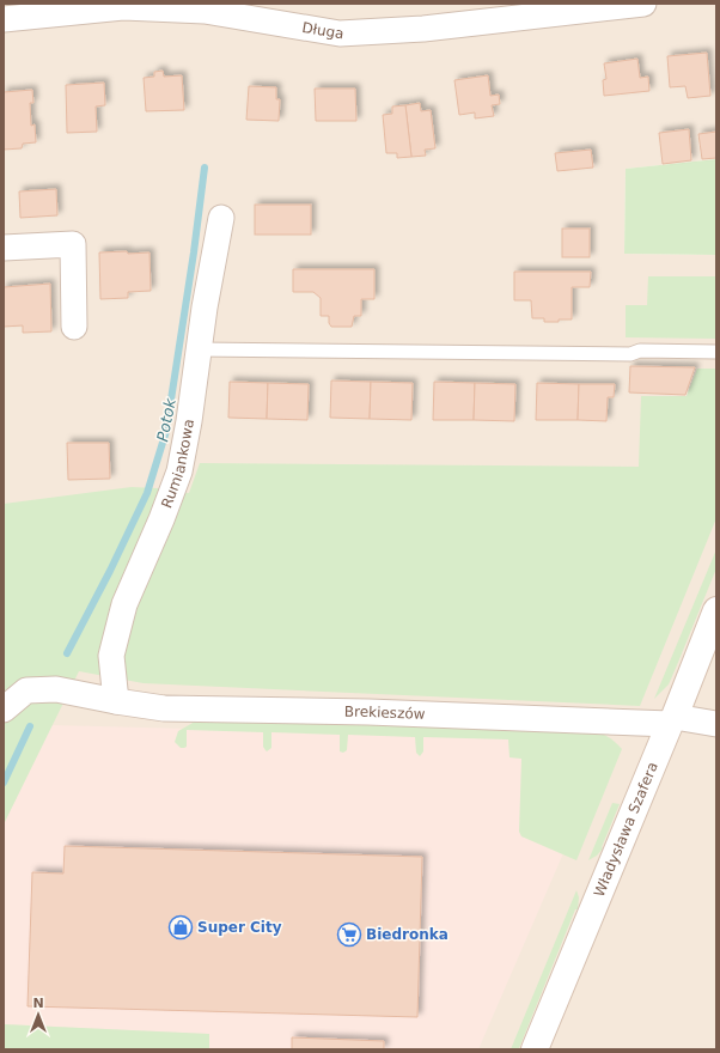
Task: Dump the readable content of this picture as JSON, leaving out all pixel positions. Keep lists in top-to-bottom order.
{
  "streets": {
    "street": [
      "Długa",
      "Rumiankowa",
      "Brekieszów",
      "Władysława Szafera"
    ]
  },
  "crossings": [
    ["Rumiankowa", "Brekieszów"],
    ["Brekieszów", "Władysława Szafera"]
  ],
  "water": ["Potok"],
  "places": {
    "shop": ["Super City"],
    "supermarket": ["Biedronka"]
  },
  "north": "top"
}
